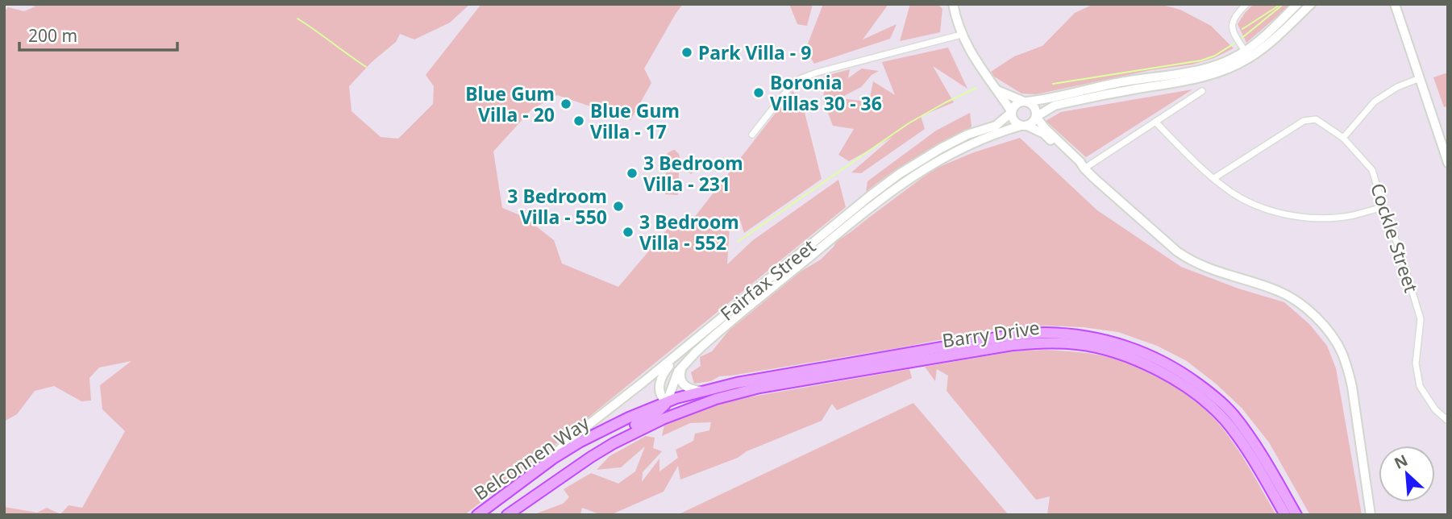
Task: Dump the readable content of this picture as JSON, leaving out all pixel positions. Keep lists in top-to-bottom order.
{
  "streets": {
    "main road": ["Fairfax Street", "Barry Drive", "Belconnen Way"],
    "street": ["Cockle Street"]
  },
  "crossings": [
    ["Fairfax Street", "Barry Drive"],
    ["Fairfax Street", "Belconnen Way"],
    ["Barry Drive", "Belconnen Way"]
  ],
  "places": [
    "Park Villa - 9",
    "Boronia Villas 30 - 36",
    "Blue Gum Villa - 20",
    "Blue Gum Villa - 17",
    "3 Bedroom Villa - 231",
    "3 Bedroom Villa - 550",
    "3 Bedroom Villa - 552"
  ],
  "scale_bar": "200 m",
  "north": "top left"
}
